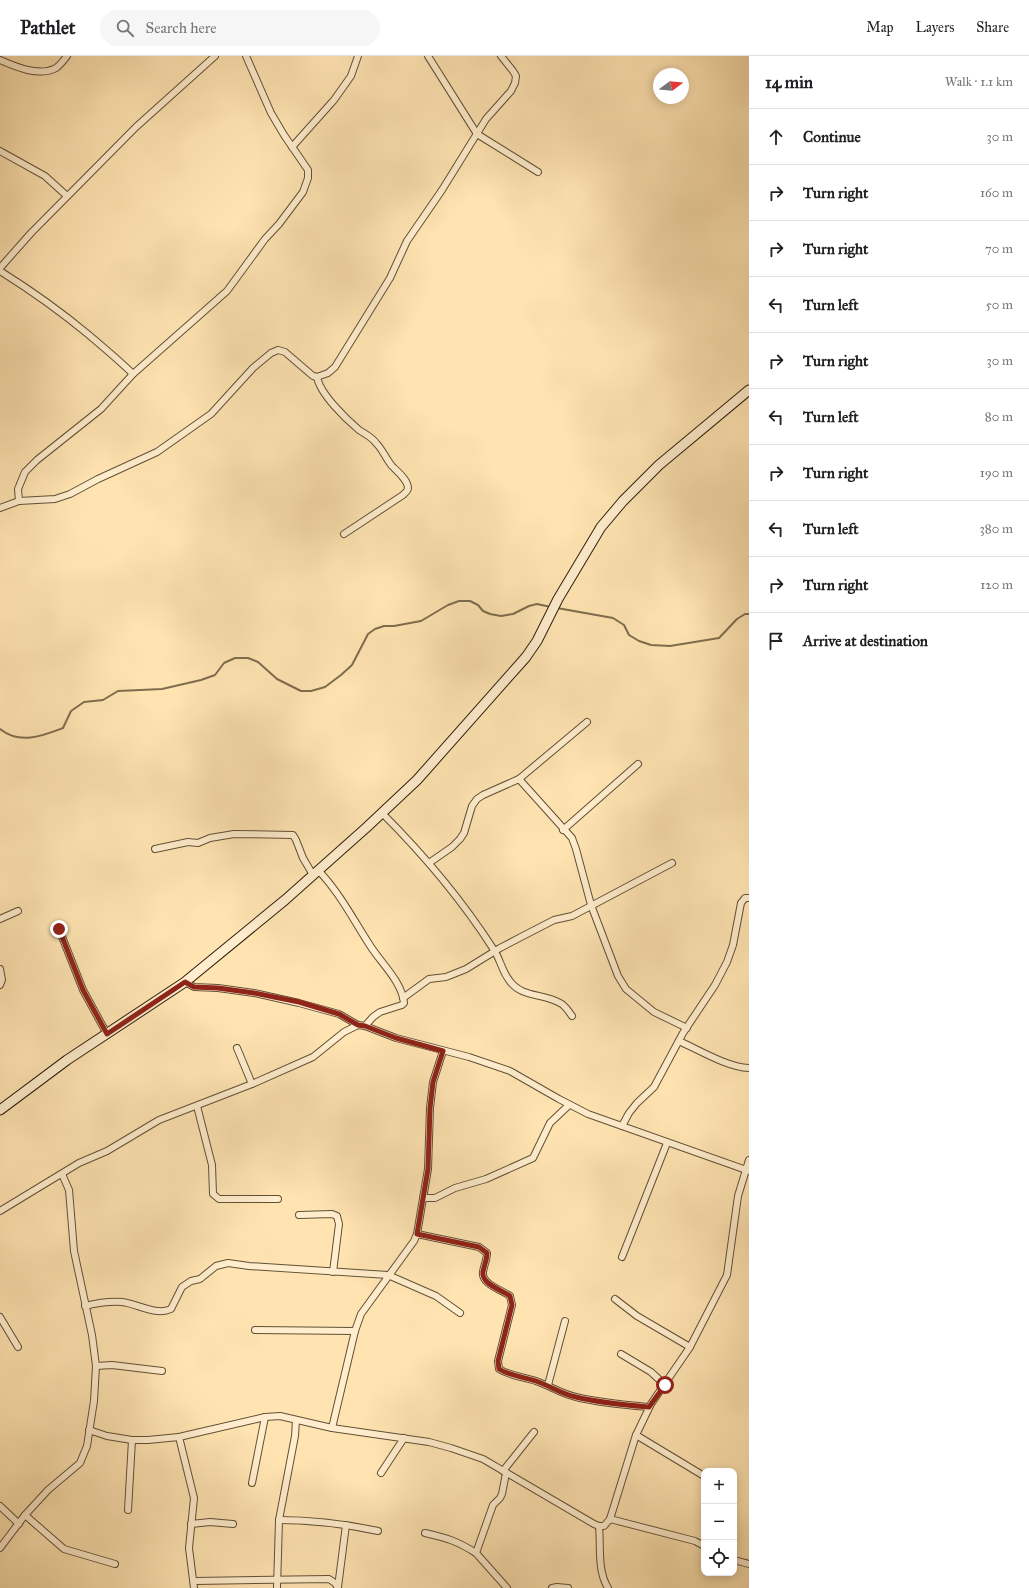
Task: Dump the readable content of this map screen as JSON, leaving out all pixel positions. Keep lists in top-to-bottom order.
{
  "north": "right",
  "page": {
    "header": "Pathlet",
    "search": "Search here",
    "nav": ["Map", "Layers", "Share"],
    "heading": ["14 min", "Walk · 1.1 km"],
    "list": [
      ["Continue", "30 m"],
      ["Turn right", "160 m"],
      ["Turn right", "70 m"],
      ["Turn left", "50 m"],
      ["Turn right", "30 m"],
      ["Turn left", "80 m"],
      ["Turn right", "190 m"],
      ["Turn left", "380 m"],
      ["Turn right", "120 m"],
      "Arrive at destination"
    ],
    "map_buttons": ["+", "−"]
  }
}
